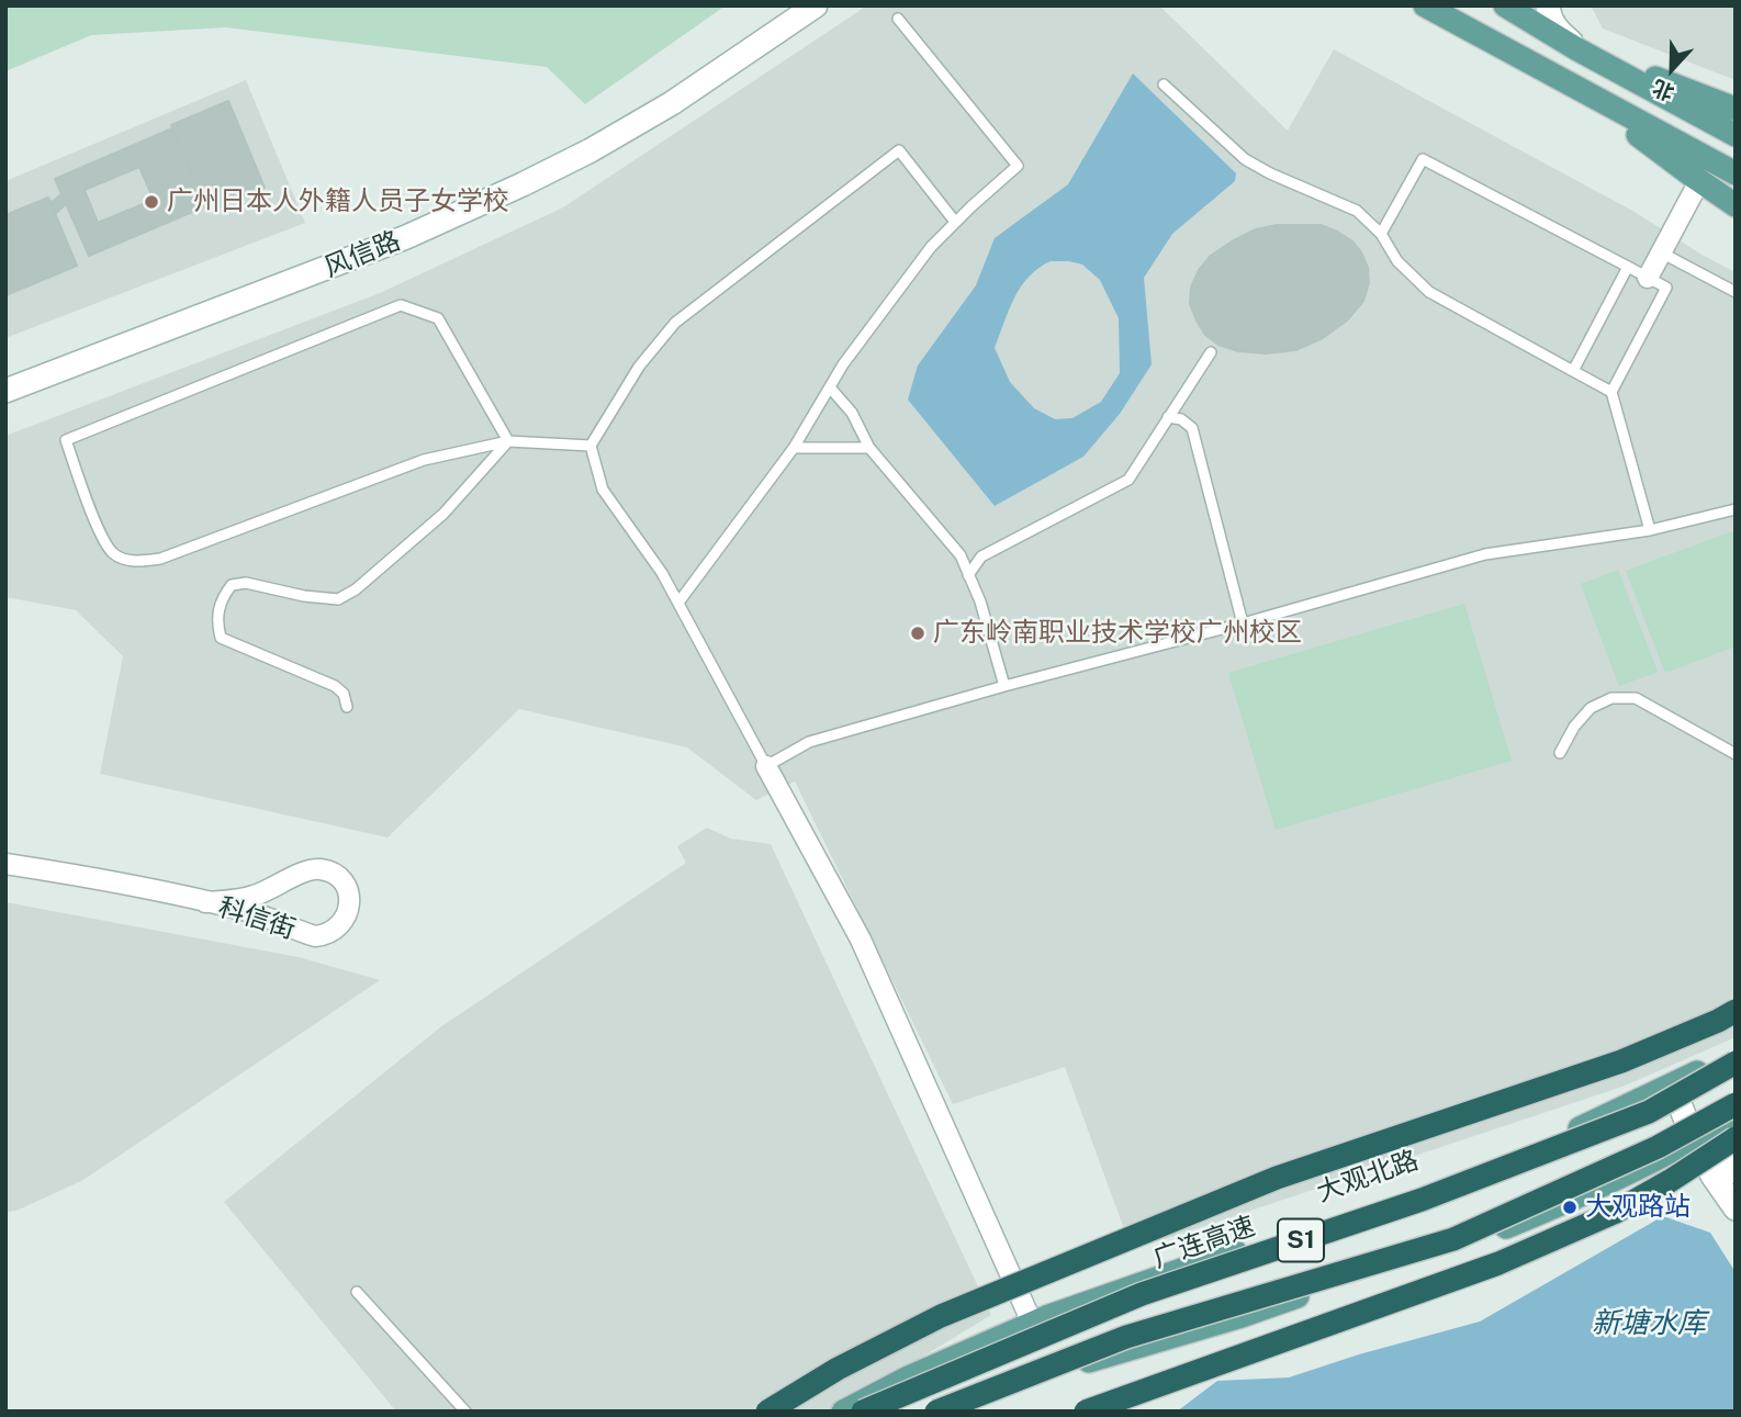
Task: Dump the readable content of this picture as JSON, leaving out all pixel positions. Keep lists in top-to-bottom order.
{
  "streets": {
    "highway": ["S1", "广连高速"],
    "main road": ["大观北路"],
    "street": ["风信路", "科信街"]
  },
  "water": ["新塘水库"],
  "places": ["广州日本人外籍人员子女学校", "广东岭南职业技术学校广州校区", "大观路站"],
  "north": "bottom"
}
